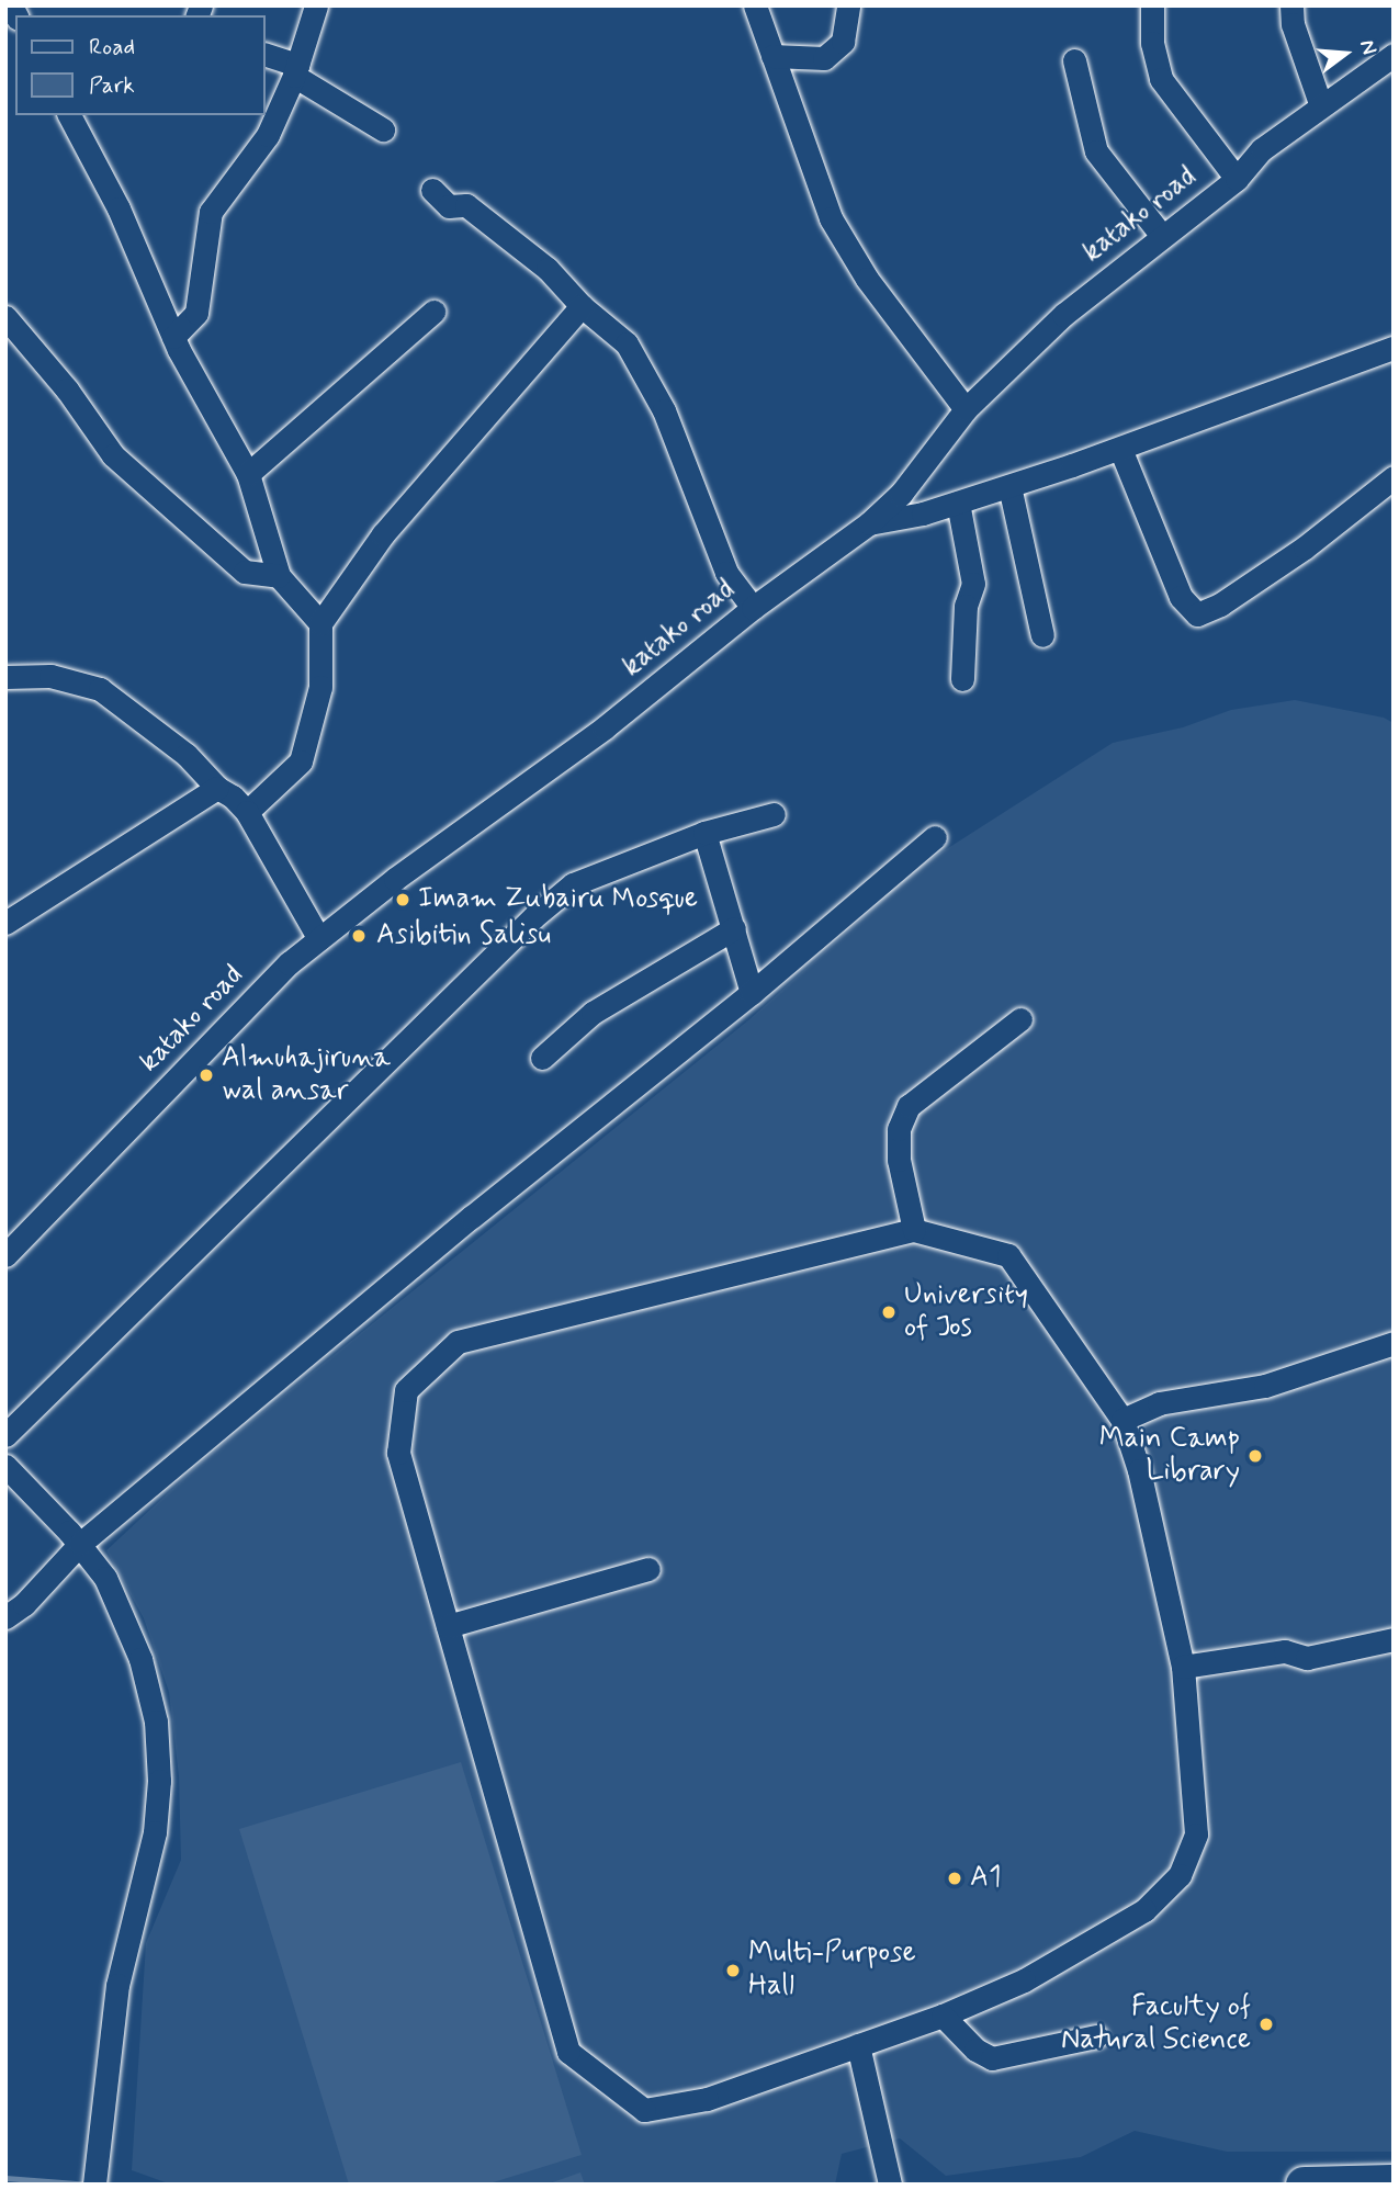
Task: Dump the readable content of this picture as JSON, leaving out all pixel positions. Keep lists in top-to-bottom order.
{
  "streets": {
    "street": ["katako road"]
  },
  "places": [
    "Imam Zubairu Mosque",
    "Asibitin Salisu",
    "Almuhajiruna wal ansar",
    "University of Jos",
    "Main Camp Library",
    "A1",
    "Multi-Purpose Hall",
    "Faculty of Natural Science"
  ],
  "legend": ["Road", "Park"],
  "north": "right"
}
